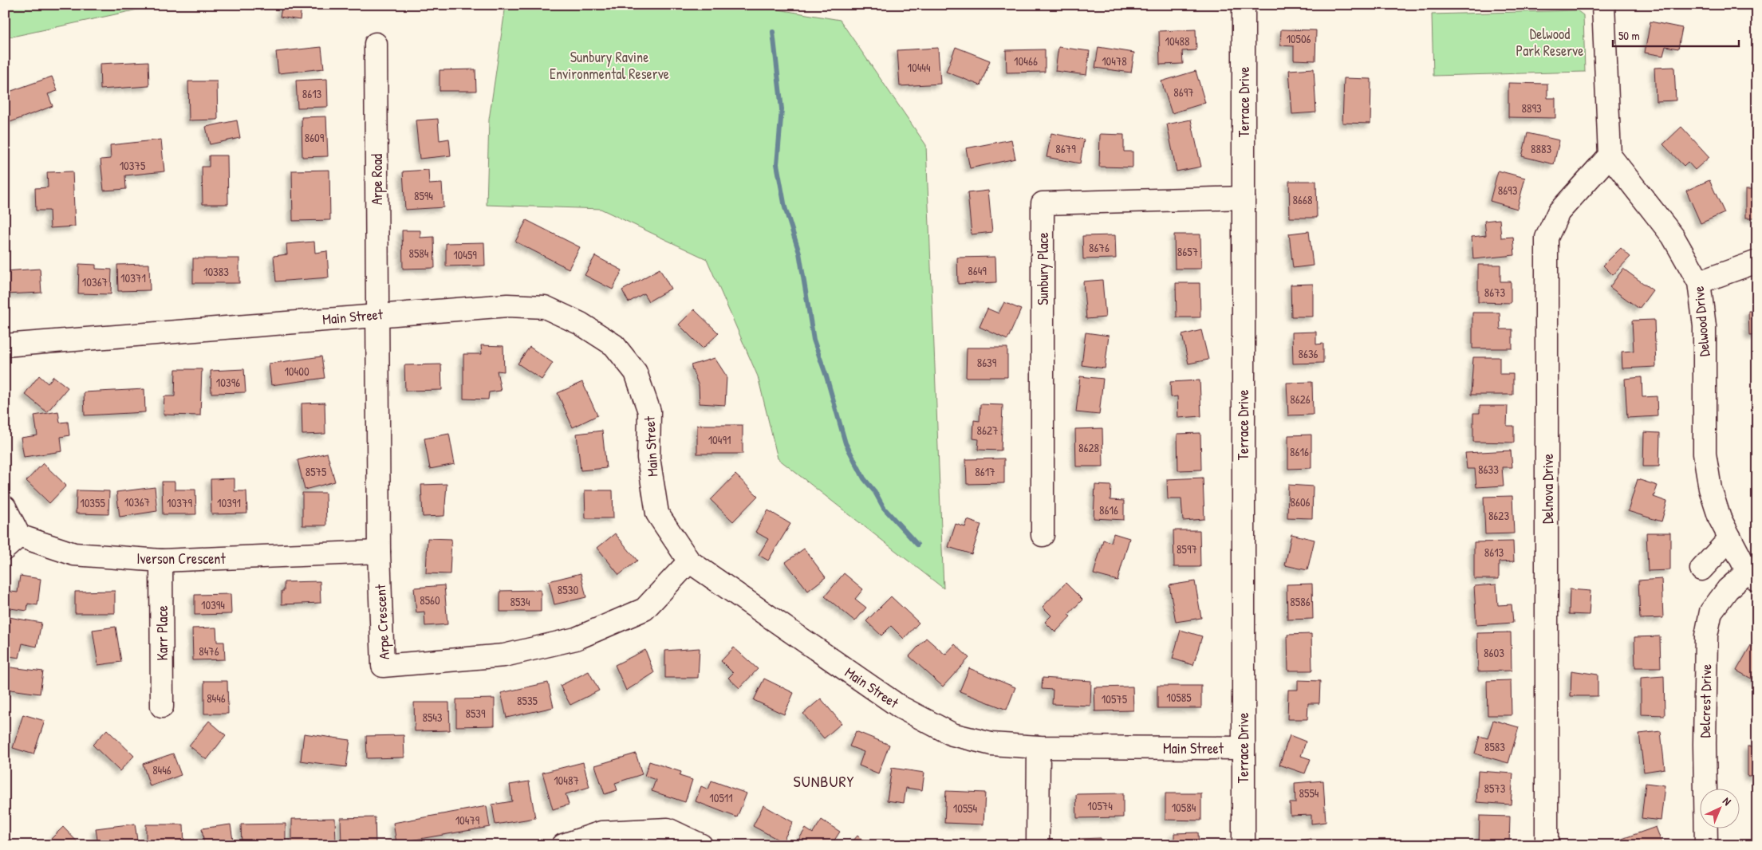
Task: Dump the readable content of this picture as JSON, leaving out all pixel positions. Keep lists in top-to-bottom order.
{
  "streets": {
    "street": [
      "Terrace Drive",
      "Arpe Road",
      "Sunbury Place",
      "Main Street",
      "Delwood Drive",
      "Delnova Drive",
      "Iverson Crescent",
      "Arpe Crescent",
      "Karr Place",
      "Delcrest Drive"
    ]
  },
  "crossings": [
    ["Terrace Drive", "Sunbury Place"],
    ["Terrace Drive", "Main Street"],
    ["Arpe Road", "Main Street"],
    ["Arpe Road", "Arpe Crescent"],
    ["Main Street", "Arpe Crescent"],
    ["Delwood Drive", "Delnova Drive"],
    ["Delwood Drive", "Delcrest Drive"],
    ["Iverson Crescent", "Arpe Crescent"],
    ["Iverson Crescent", "Karr Place"]
  ],
  "districts": ["SUNBURY"],
  "parks": ["Delwood Park Reserve", "Sunbury Ravine Environmental Reserve"],
  "house_numbers": [
    "10506",
    "10488",
    "10466",
    "10478",
    "10444",
    "8697",
    "8613",
    "8893",
    "8609",
    "8679",
    "8883",
    "10375",
    "8693",
    "8594",
    "8668",
    "8676",
    "8657",
    "8584",
    "10459",
    "8649",
    "10383",
    "10371",
    "10367",
    "8673",
    "8636",
    "8639",
    "10400",
    "10396",
    "8626",
    "8627",
    "10491",
    "8628",
    "8616",
    "8633",
    "8575",
    "8617",
    "10367",
    "8606",
    "10355",
    "10379",
    "10391",
    "8616",
    "8623",
    "8597",
    "8613",
    "8530",
    "8560",
    "8534",
    "8586",
    "10394",
    "8476",
    "8603",
    "10585",
    "8446",
    "10575",
    "8535",
    "8539",
    "8543",
    "8583",
    "8446",
    "10487",
    "8573",
    "8554",
    "10511",
    "10574",
    "10584",
    "10554",
    "10479"
  ],
  "scale_bar": "50 m",
  "north": "top right"
}
